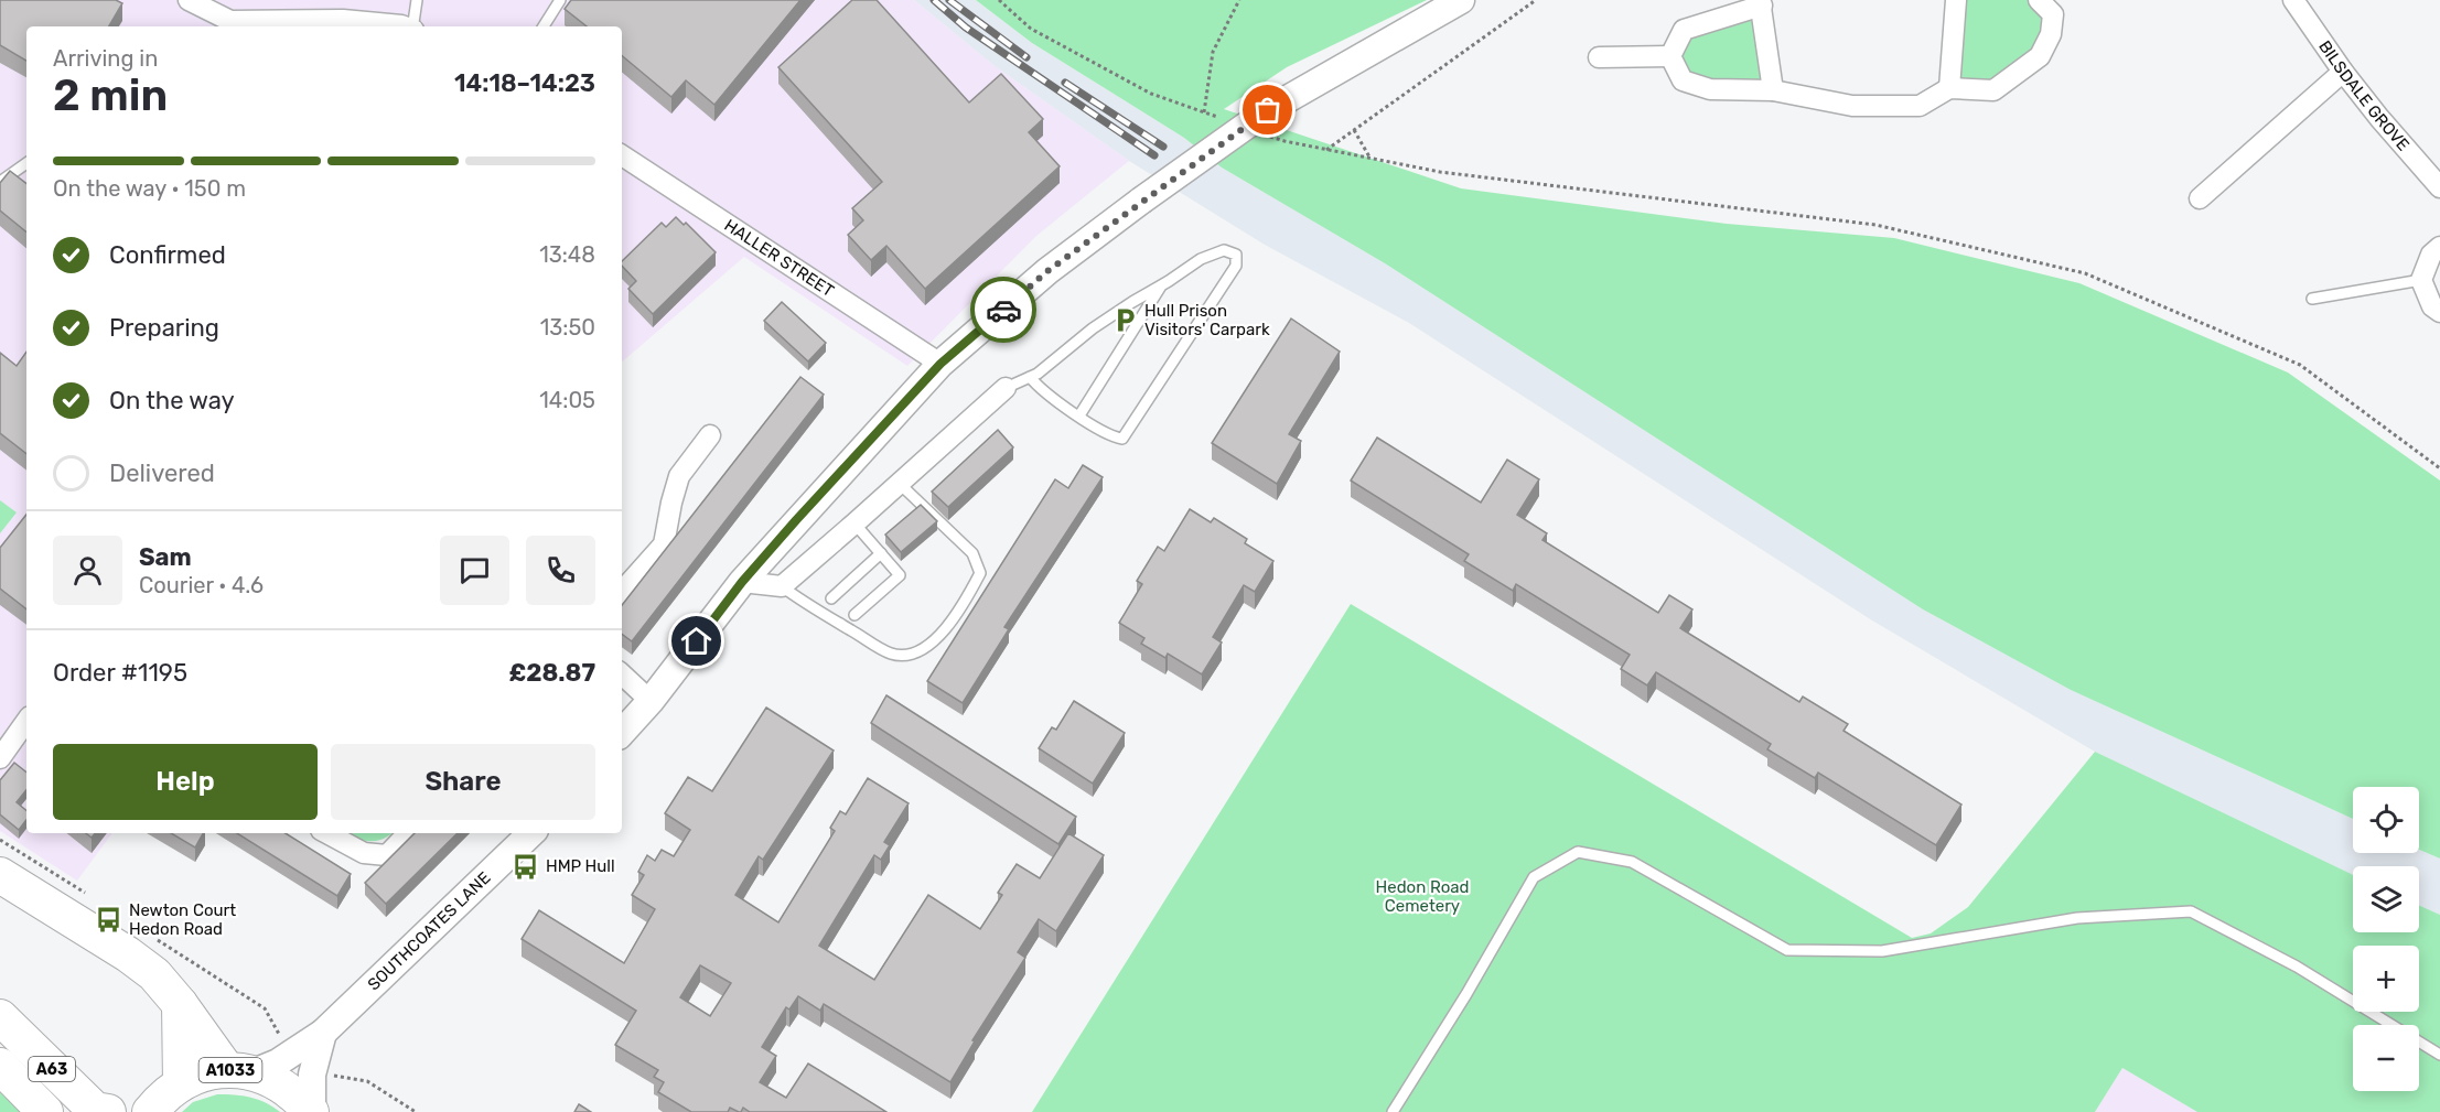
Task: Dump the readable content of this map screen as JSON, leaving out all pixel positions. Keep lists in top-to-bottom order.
{
  "streets": {
    "highway": ["A63", "A1033"],
    "street": ["BILSDALE GROVE", "HALLER STREET", "SOUTHCOATES LANE"]
  },
  "crossings": [
    ["SOUTHCOATES LANE", "A1033"]
  ],
  "parks": ["Hedon Road Cemetery"],
  "places": {
    "parking": ["Hull Prison Visitors' Carpark"],
    "bus stop": ["HMP Hull", "Newton Court Hedon Road"]
  },
  "page": {
    "heading": ["2 min", "Arriving in", "14:18–14:23"],
    "panel": [
      "Sam",
      "Courier · 4.6",
      "Order #1195",
      "£28.87"
    ],
    "bar": "On the way · 150 m",
    "list": [
      ["Confirmed", "13:48"],
      ["Preparing", "13:50"],
      ["On the way", "14:05"],
      "Delivered"
    ],
    "buttons": ["Help", "Share"],
    "map_buttons": ["+", "−"]
  }
}
